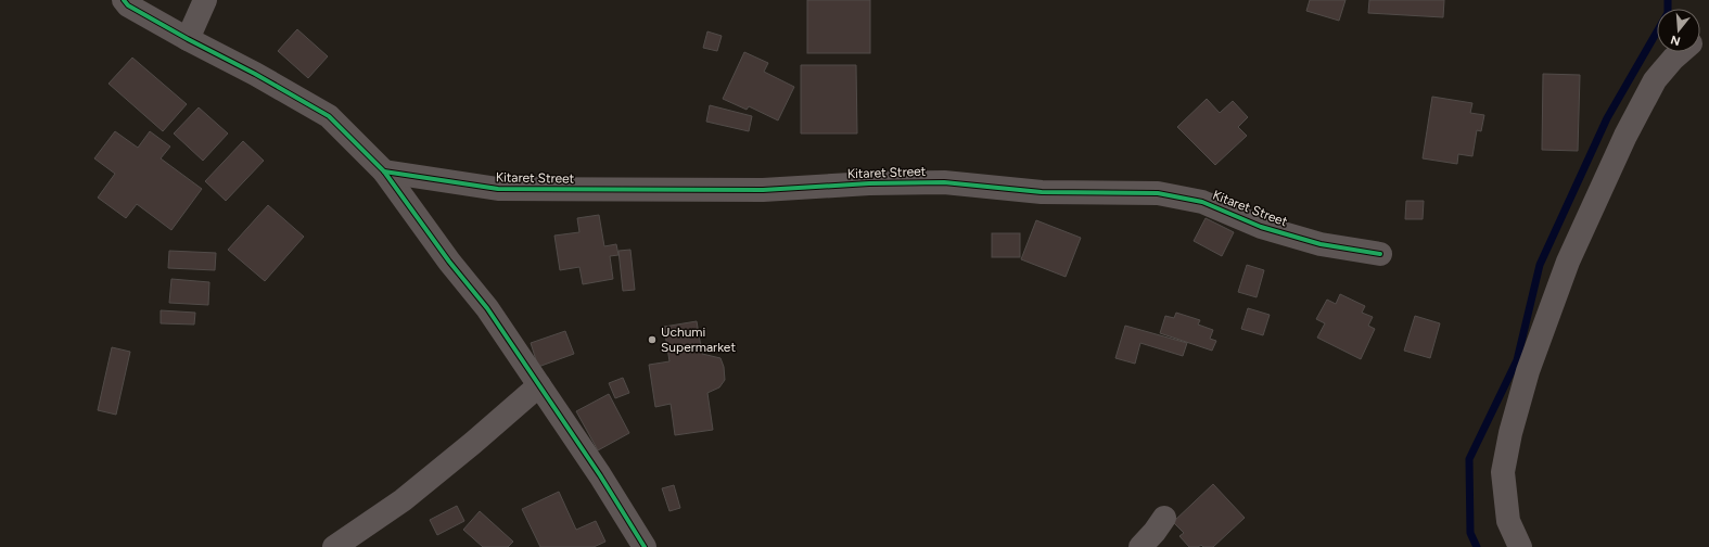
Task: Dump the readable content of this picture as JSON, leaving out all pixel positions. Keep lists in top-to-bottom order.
{
  "streets": {
    "street": ["Kitaret Street"]
  },
  "places": ["Uchumi Supermarket"],
  "north": "bottom"
}
